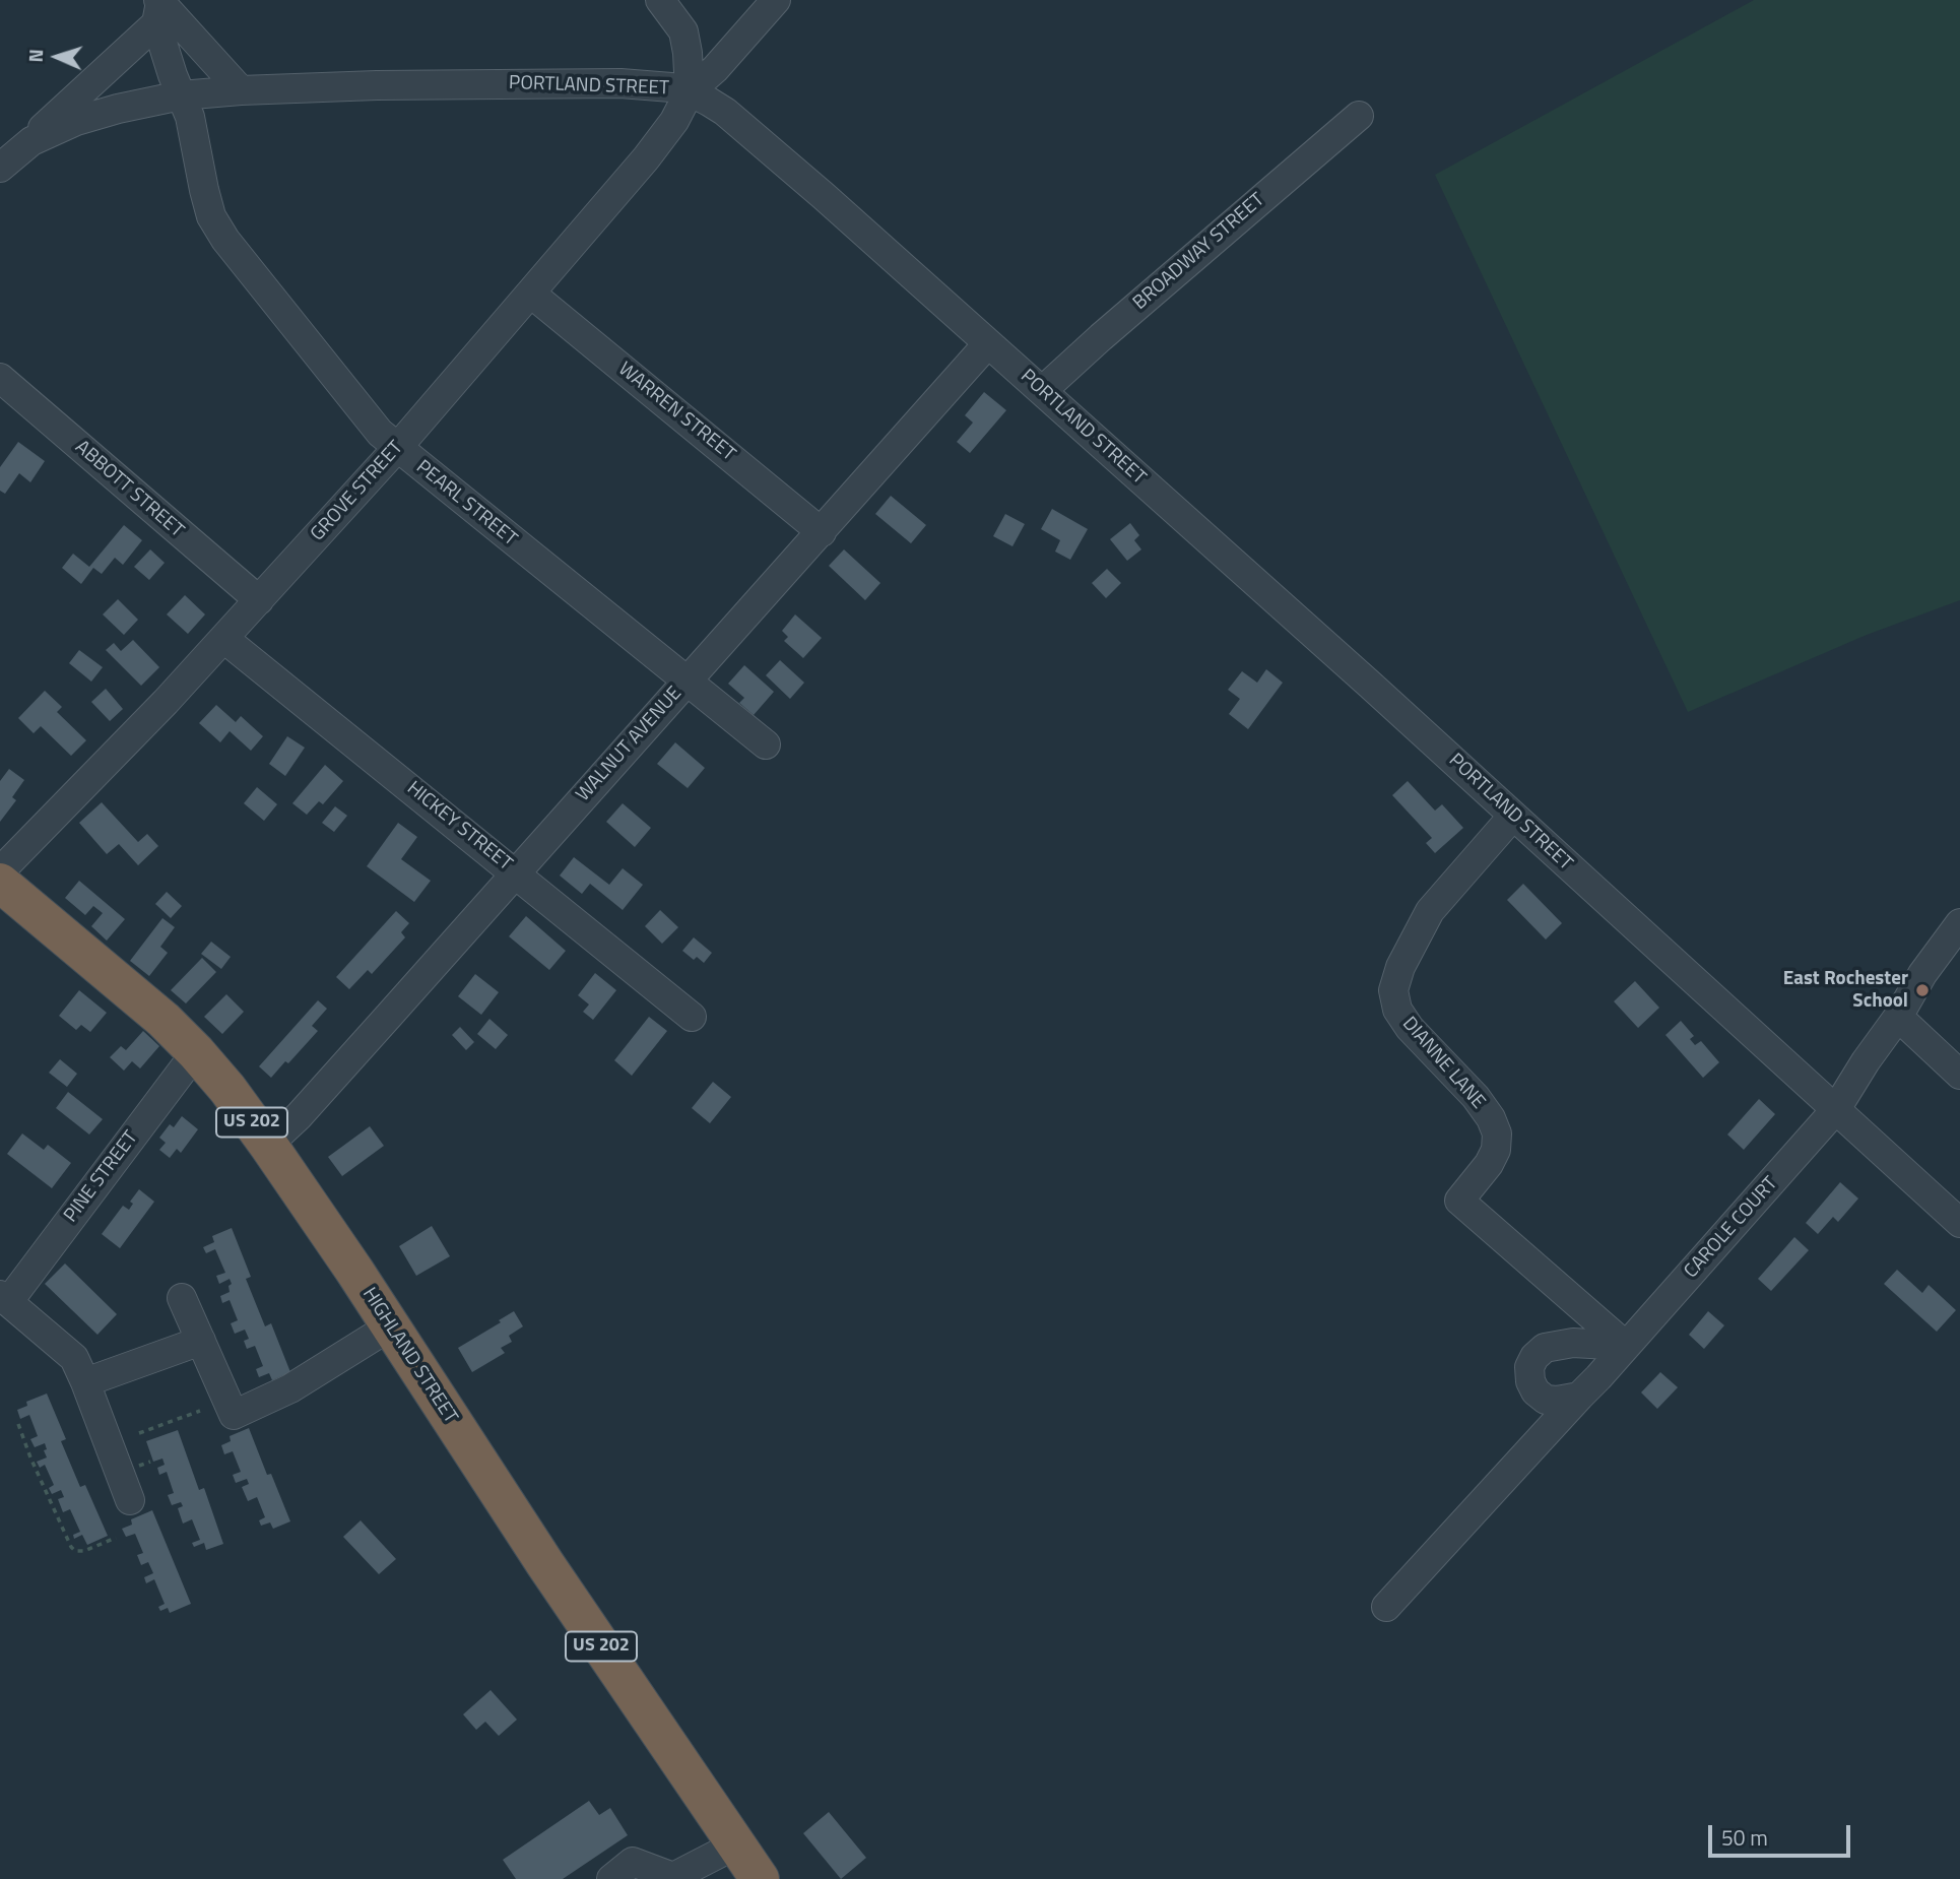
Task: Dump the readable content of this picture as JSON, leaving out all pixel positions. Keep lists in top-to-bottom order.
{
  "streets": {
    "highway": ["US 202", "HIGHLAND STREET"],
    "street": [
      "PORTLAND STREET",
      "BROADWAY STREET",
      "WARREN STREET",
      "ABBOTT STREET",
      "GROVE STREET",
      "PEARL STREET",
      "WALNUT AVENUE",
      "HICKEY STREET",
      "DIANNE LANE",
      "PINE STREET",
      "CAROLE COURT"
    ]
  },
  "crossings": [
    ["PORTLAND STREET", "BROADWAY STREET"],
    ["PORTLAND STREET", "GROVE STREET"],
    ["PORTLAND STREET", "PEARL STREET"],
    ["PORTLAND STREET", "WALNUT AVENUE"],
    ["PORTLAND STREET", "DIANNE LANE"],
    ["PORTLAND STREET", "CAROLE COURT"],
    ["WARREN STREET", "GROVE STREET"],
    ["WARREN STREET", "WALNUT AVENUE"],
    ["ABBOTT STREET", "GROVE STREET"],
    ["GROVE STREET", "PEARL STREET"],
    ["GROVE STREET", "HICKEY STREET"],
    ["PEARL STREET", "WALNUT AVENUE"],
    ["WALNUT AVENUE", "HICKEY STREET"],
    ["WALNUT AVENUE", "HIGHLAND STREET"],
    ["DIANNE LANE", "CAROLE COURT"],
    ["PINE STREET", "HIGHLAND STREET"]
  ],
  "places": ["East Rochester School"],
  "scale_bar": "50 m",
  "north": "left"
}
